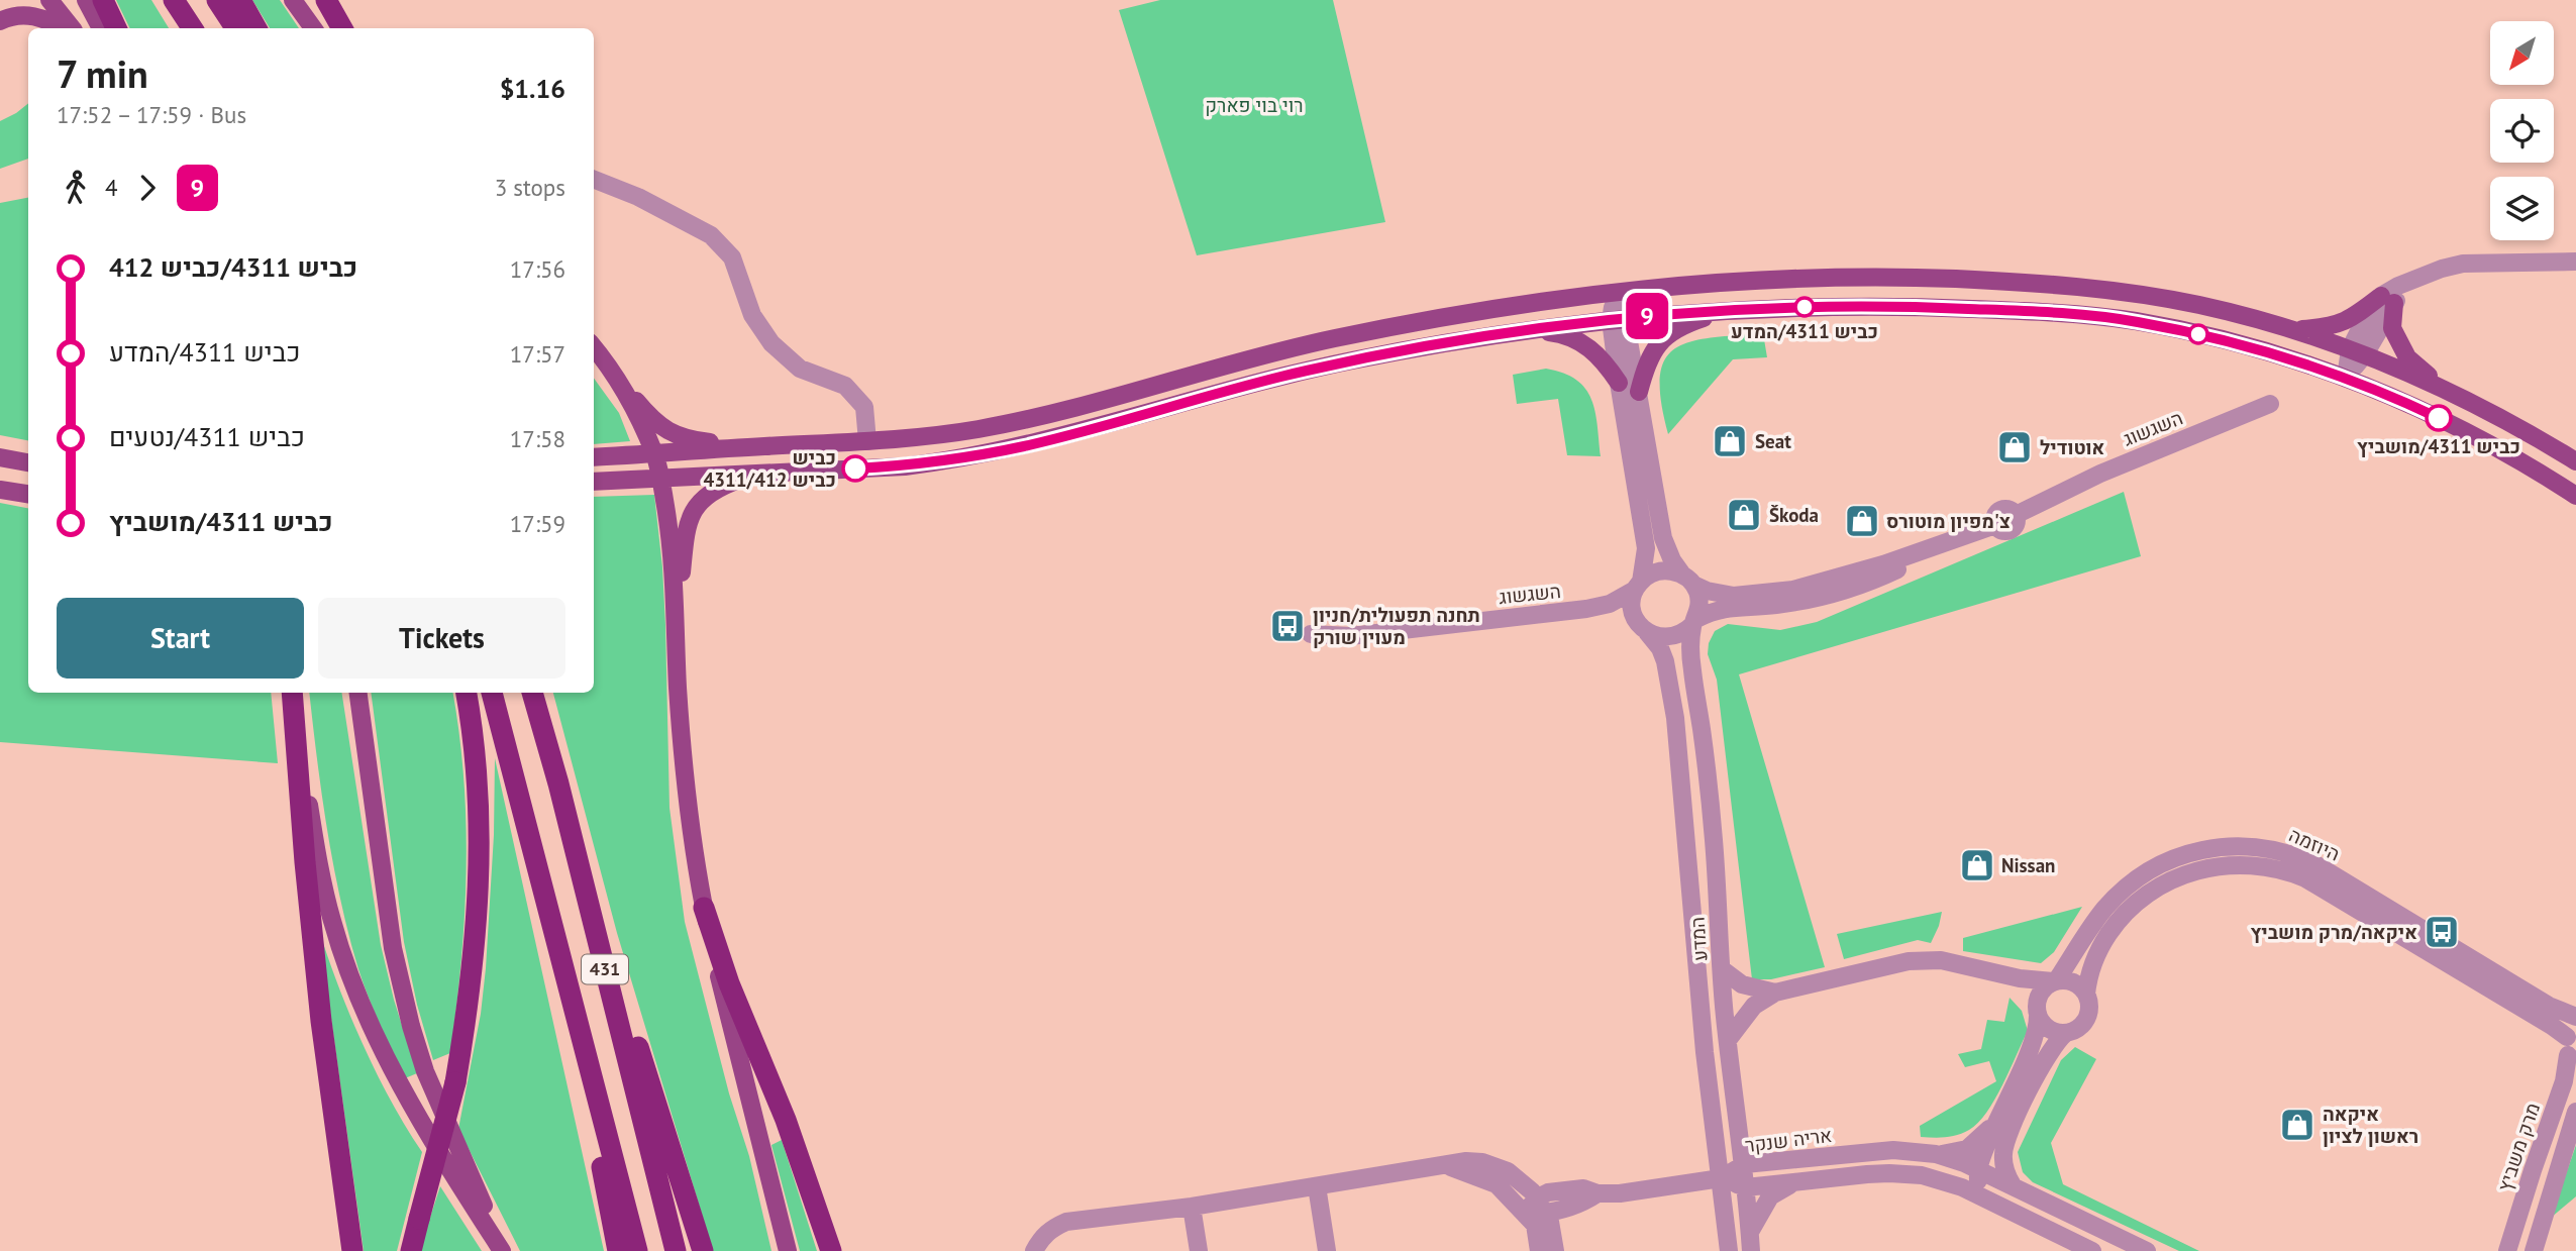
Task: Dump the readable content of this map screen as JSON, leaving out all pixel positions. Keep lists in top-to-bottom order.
{
  "streets": {
    "highway": ["431"],
    "street": [
      "השגשוג",
      "היוזמה",
      "המדע",
      "אריה שנקר",
      "מרק משביץ"
    ]
  },
  "crossings": [
    ["השגשוג", "המדע"],
    ["היוזמה", "מרק משביץ"],
    ["המדע", "אריה שנקר"]
  ],
  "parks": ["רוי בוי פארק"],
  "places": {
    "other": ["כביש 4311/המדע", "כביש 4311/מושביץ", "כביש 4311/כביש 412"],
    "shop": [
      "Seat",
      "אוטודיל",
      "Škoda",
      "צ'מפיון מוטורס",
      "Nissan",
      "איקאה ראשון לציון"
    ],
    "bus stop": ["תחנה תפעולית/חניון מעוין שורק", "איקאה/מרק מושביץ"]
  },
  "lines": ["bus line 9"],
  "north": "bottom left",
  "page": {
    "on_map": "9",
    "heading": ["7 min", "17:52 – 17:59 · Bus", "$1.16"],
    "legs": ["4", "9", "3 stops"],
    "list": [
      {
        "name": "כביש 4311/כביש 412",
        "value": "17:56"
      },
      {
        "name": "כביש 4311/המדע",
        "value": "17:57"
      },
      {
        "name": "כביש 4311/נטעים",
        "value": "17:58"
      },
      {
        "name": "כביש 4311/מושביץ",
        "value": "17:59"
      }
    ],
    "buttons": ["Start", "Tickets"]
  }
}
